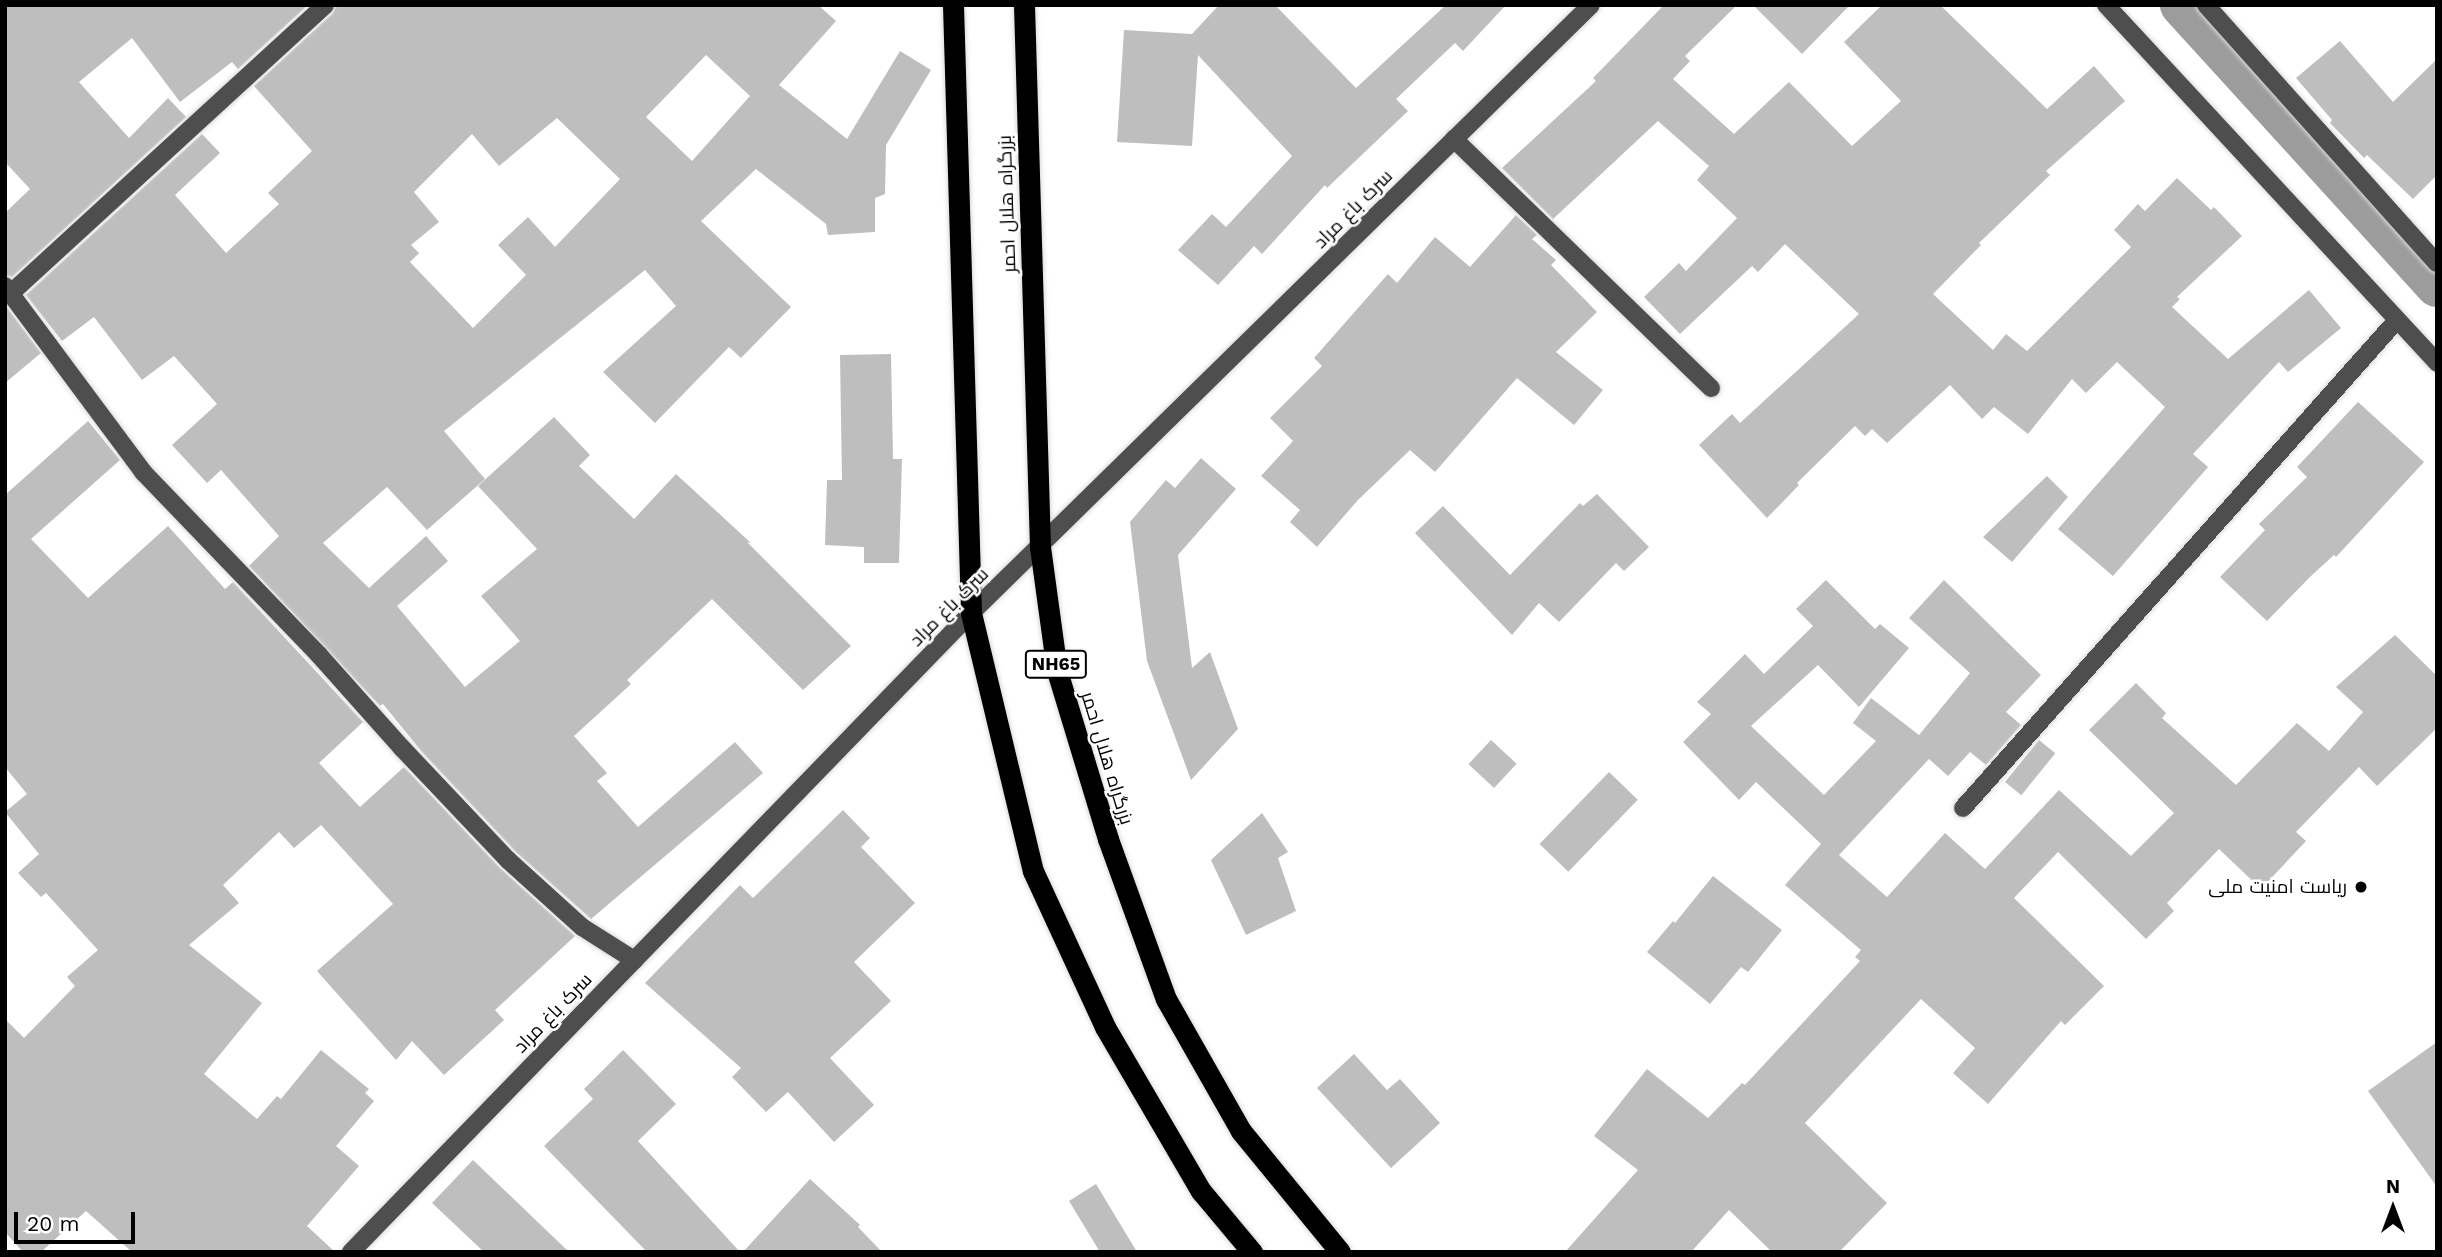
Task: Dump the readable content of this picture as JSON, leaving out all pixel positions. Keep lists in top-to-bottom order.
{
  "streets": {
    "highway": ["بزرگراه هلال احمر", "NH65"],
    "street": ["سرک باغ مراد"]
  },
  "crossings": [
    ["بزرگراه هلال احمر", "سرک باغ مراد"]
  ],
  "places": ["ریاست امنیت ملی"],
  "scale_bar": "20 m",
  "north": "top"
}
